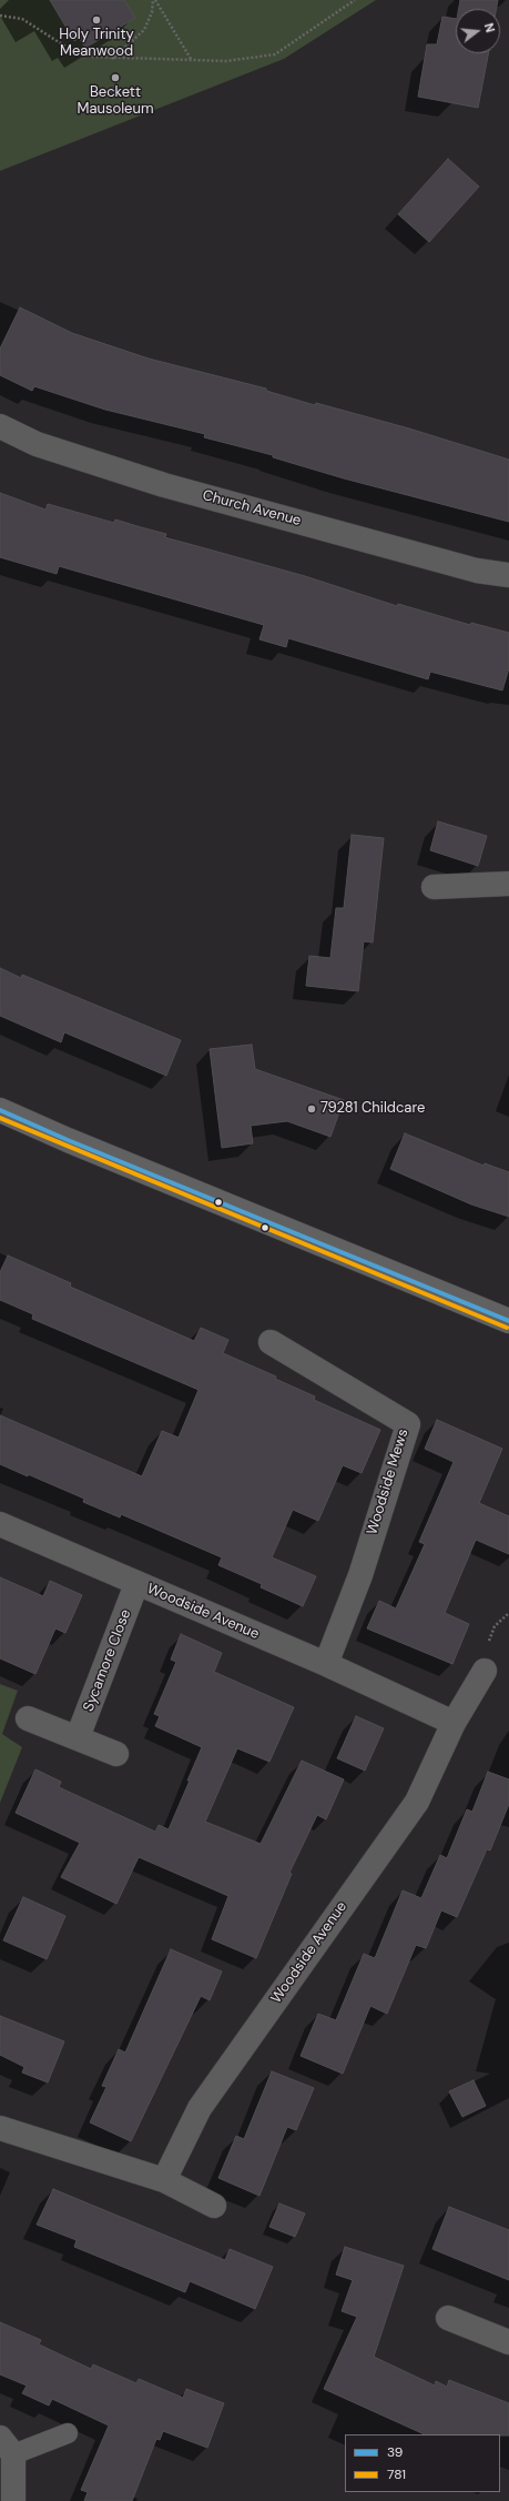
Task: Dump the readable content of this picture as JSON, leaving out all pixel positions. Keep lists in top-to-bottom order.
{
  "streets": {
    "street": [
      "Church Avenue",
      "Woodside Mews",
      "Woodside Avenue",
      "Sycamore Close"
    ]
  },
  "crossings": [
    ["Woodside Mews", "Woodside Avenue"],
    ["Woodside Avenue", "Sycamore Close"]
  ],
  "places": ["Holy Trinity Meanwood", "Beckett Mausoleum", "79281 Childcare"],
  "lines": ["transit line 39", "transit line 781"],
  "legend": ["39", "781"],
  "north": "right"
}
